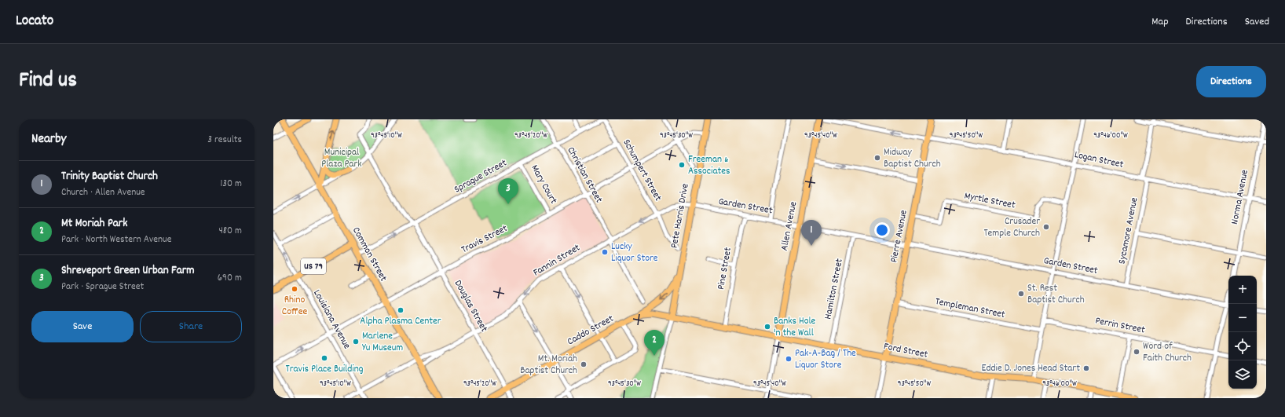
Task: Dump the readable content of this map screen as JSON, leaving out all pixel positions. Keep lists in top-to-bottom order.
{
  "streets": {
    "main road": [
      "Pete Harris Drive",
      "Allen Avenue",
      "Pierre Avenue",
      "Common Street",
      "US 79",
      "Caddo Street",
      "Ford Street"
    ],
    "street": [
      "Logan Street",
      "Schumpert Street",
      "Christian Street",
      "Sprague Street",
      "Mary Court",
      "Norma Avenue",
      "Myrtle Street",
      "Garden Street",
      "Sycamore Avenue",
      "Travis Street",
      "Fannin Street",
      "Pine Street",
      "Hamilton Street",
      "Douglas Street",
      "Templeman Street",
      "Louisiana Avenue",
      "Perrin Street"
    ]
  },
  "crossings": [
    ["Logan Street", "Norma Avenue"],
    ["Logan Street", "Allen Avenue"],
    ["Logan Street", "Sycamore Avenue"],
    ["Logan Street", "Pierre Avenue"],
    ["Schumpert Street", "Travis Street"],
    ["Schumpert Street", "Fannin Street"],
    ["Christian Street", "Sprague Street"],
    ["Christian Street", "Travis Street"],
    ["Christian Street", "Fannin Street"],
    ["Sprague Street", "Mary Court"],
    ["Sprague Street", "Common Street"],
    ["Sprague Street", "Douglas Street"],
    ["Mary Court", "Travis Street"],
    ["Myrtle Street", "Pierre Avenue"],
    ["Garden Street", "Pete Harris Drive"],
    ["Garden Street", "Allen Avenue"],
    ["Garden Street", "Sycamore Avenue"],
    ["Garden Street", "Pierre Avenue"],
    ["Garden Street", "Fannin Street"],
    ["Garden Street", "Pine Street"],
    ["Garden Street", "Hamilton Street"],
    ["Pete Harris Drive", "Travis Street"],
    ["Pete Harris Drive", "Fannin Street"],
    ["Pete Harris Drive", "Caddo Street"],
    ["Pete Harris Drive", "Ford Street"],
    ["Allen Avenue", "Ford Street"],
    ["Pierre Avenue", "Templeman Street"],
    ["Pierre Avenue", "Ford Street"],
    ["Travis Street", "Common Street"],
    ["Travis Street", "Douglas Street"],
    ["Travis Street", "Louisiana Avenue"],
    ["Common Street", "Fannin Street"],
    ["Common Street", "US 79"],
    ["Fannin Street", "Douglas Street"],
    ["Fannin Street", "Louisiana Avenue"],
    ["US 79", "Louisiana Avenue"],
    ["Pine Street", "Ford Street"],
    ["Hamilton Street", "Ford Street"],
    ["Douglas Street", "Caddo Street"],
    ["Caddo Street", "Ford Street"]
  ],
  "one_way": ["Fannin Street"],
  "parks": ["Municipal Plaza Park"],
  "places": [
    "Midway Baptist Church",
    "Freeman & Associates",
    "Crusader Temple Church",
    "Lucky Liquor Store",
    "Rhino Coffee",
    "St. Rest Baptist Church",
    "Alpha Plasma Center",
    "Banks Hole 'n the Wall",
    "Marlene Yu Museum",
    "Word of Faith Church",
    "Travis Place Building",
    "Pak-A-Bag / The Liquor Store",
    "Mt. Moriah Baptist Church",
    "Eddie D. Jones Head Start"
  ],
  "page": {
    "header": "Locato",
    "nav": ["Map", "Directions", "Saved"],
    "title": "Find us",
    "buttons": [
      "Directions",
      ["Save", "Share"]
    ],
    "heading": ["Nearby", "3 results"],
    "list": [
      {
        "mark": "1",
        "name": "Trinity Baptist Church",
        "note": "Church · Allen Avenue",
        "value": "130 m"
      },
      {
        "mark": "2",
        "name": "Mt Moriah Park",
        "note": "Park · North Western Avenue",
        "value": "480 m"
      },
      {
        "mark": "3",
        "name": "Shreveport Green Urban Farm",
        "note": "Park · Sprague Street",
        "value": "690 m"
      }
    ],
    "pins": ["3", "1", "2"],
    "map_buttons": ["+", "−"]
  },
  "coordinates": [
    "93°45'10\"W",
    "93°45'20\"W",
    "93°45'30\"W",
    "93°45'40\"W",
    "93°45'50\"W",
    "93°46'00\"W"
  ]
}
